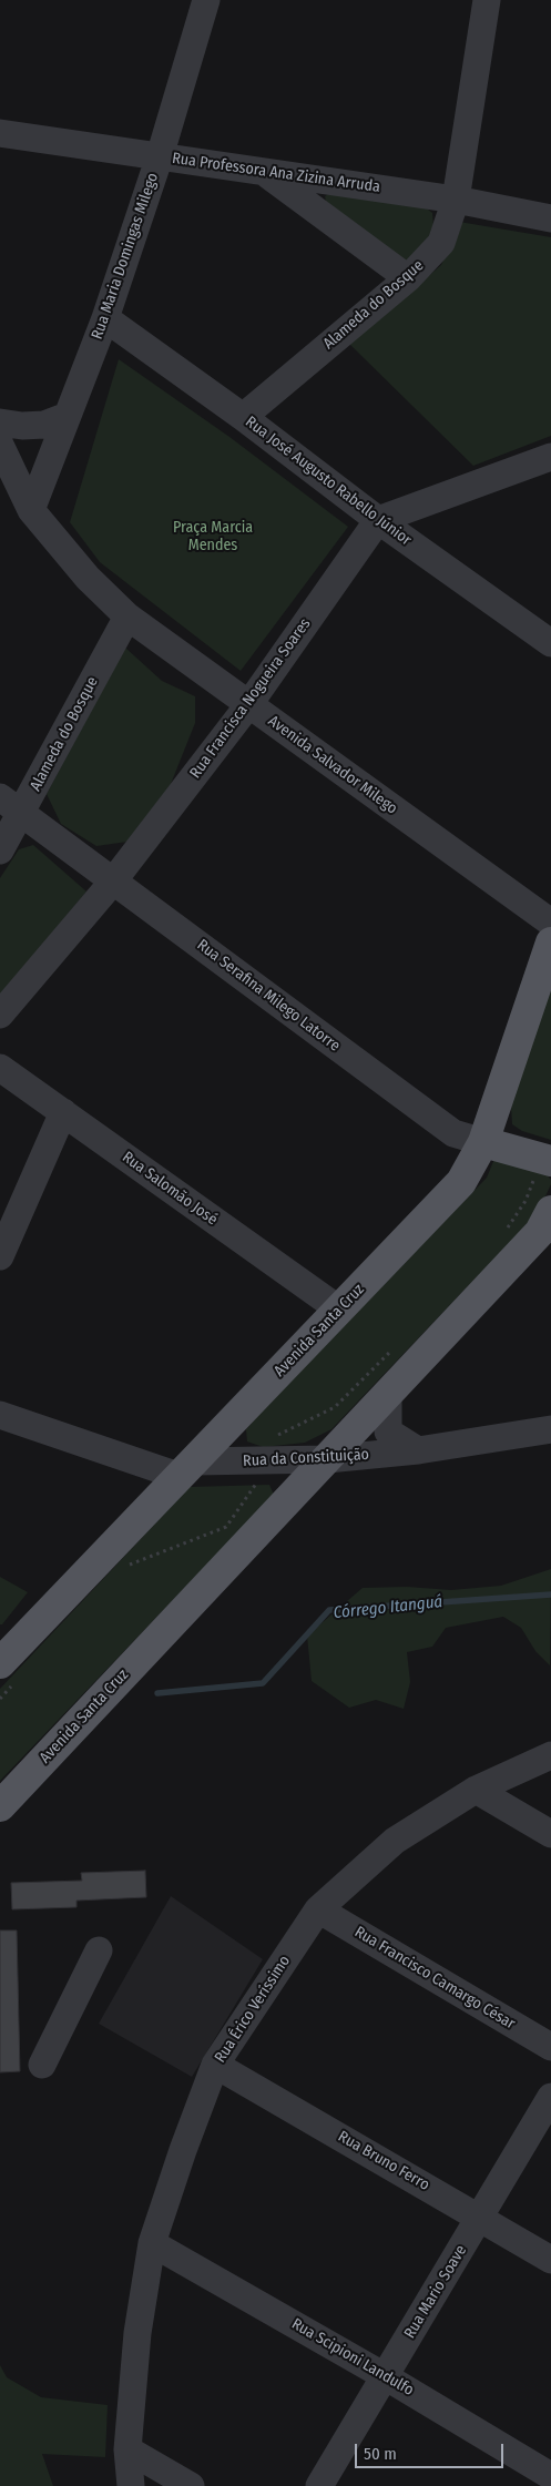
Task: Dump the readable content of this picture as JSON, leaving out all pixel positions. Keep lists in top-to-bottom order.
{
  "streets": {
    "main road": ["Rua Serafina Milego Latorre", "Avenida Santa Cruz"],
    "street": [
      "Rua Professora Ana Zizina Arruda",
      "Rua Maria Domingas Milego",
      "Alameda do Bosque",
      "Rua José Augusto Rabello Júnior",
      "Rua Francisca Nogueira Soares",
      "Avenida Salvador Milego",
      "Rua Salomão José",
      "Rua da Constituição",
      "Rua Francisco Camargo César",
      "Rua Érico Veríssimo",
      "Rua Bruno Ferro",
      "Rua Mario Soave",
      "Rua Scipioni Landulfo"
    ]
  },
  "crossings": [
    ["Rua Professora Ana Zizina Arruda", "Rua Maria Domingas Milego"],
    ["Rua Professora Ana Zizina Arruda", "Alameda do Bosque"],
    ["Rua Maria Domingas Milego", "Rua José Augusto Rabello Júnior"],
    ["Rua Maria Domingas Milego", "Avenida Salvador Milego"],
    ["Alameda do Bosque", "Rua José Augusto Rabello Júnior"],
    ["Alameda do Bosque", "Avenida Salvador Milego"],
    ["Alameda do Bosque", "Rua Serafina Milego Latorre"],
    ["Rua José Augusto Rabello Júnior", "Rua Francisca Nogueira Soares"],
    ["Rua Francisca Nogueira Soares", "Avenida Salvador Milego"],
    ["Rua Francisca Nogueira Soares", "Rua Serafina Milego Latorre"],
    ["Rua Serafina Milego Latorre", "Avenida Santa Cruz"],
    ["Rua Salomão José", "Avenida Santa Cruz"],
    ["Avenida Santa Cruz", "Rua da Constituição"],
    ["Rua Francisco Camargo César", "Rua Érico Veríssimo"],
    ["Rua Érico Veríssimo", "Rua Bruno Ferro"],
    ["Rua Érico Veríssimo", "Rua Scipioni Landulfo"],
    ["Rua Bruno Ferro", "Rua Mario Soave"],
    ["Rua Mario Soave", "Rua Scipioni Landulfo"]
  ],
  "water": ["Córrego Itanguá"],
  "parks": ["Praça Marcia Mendes"],
  "scale_bar": "50 m"
}
